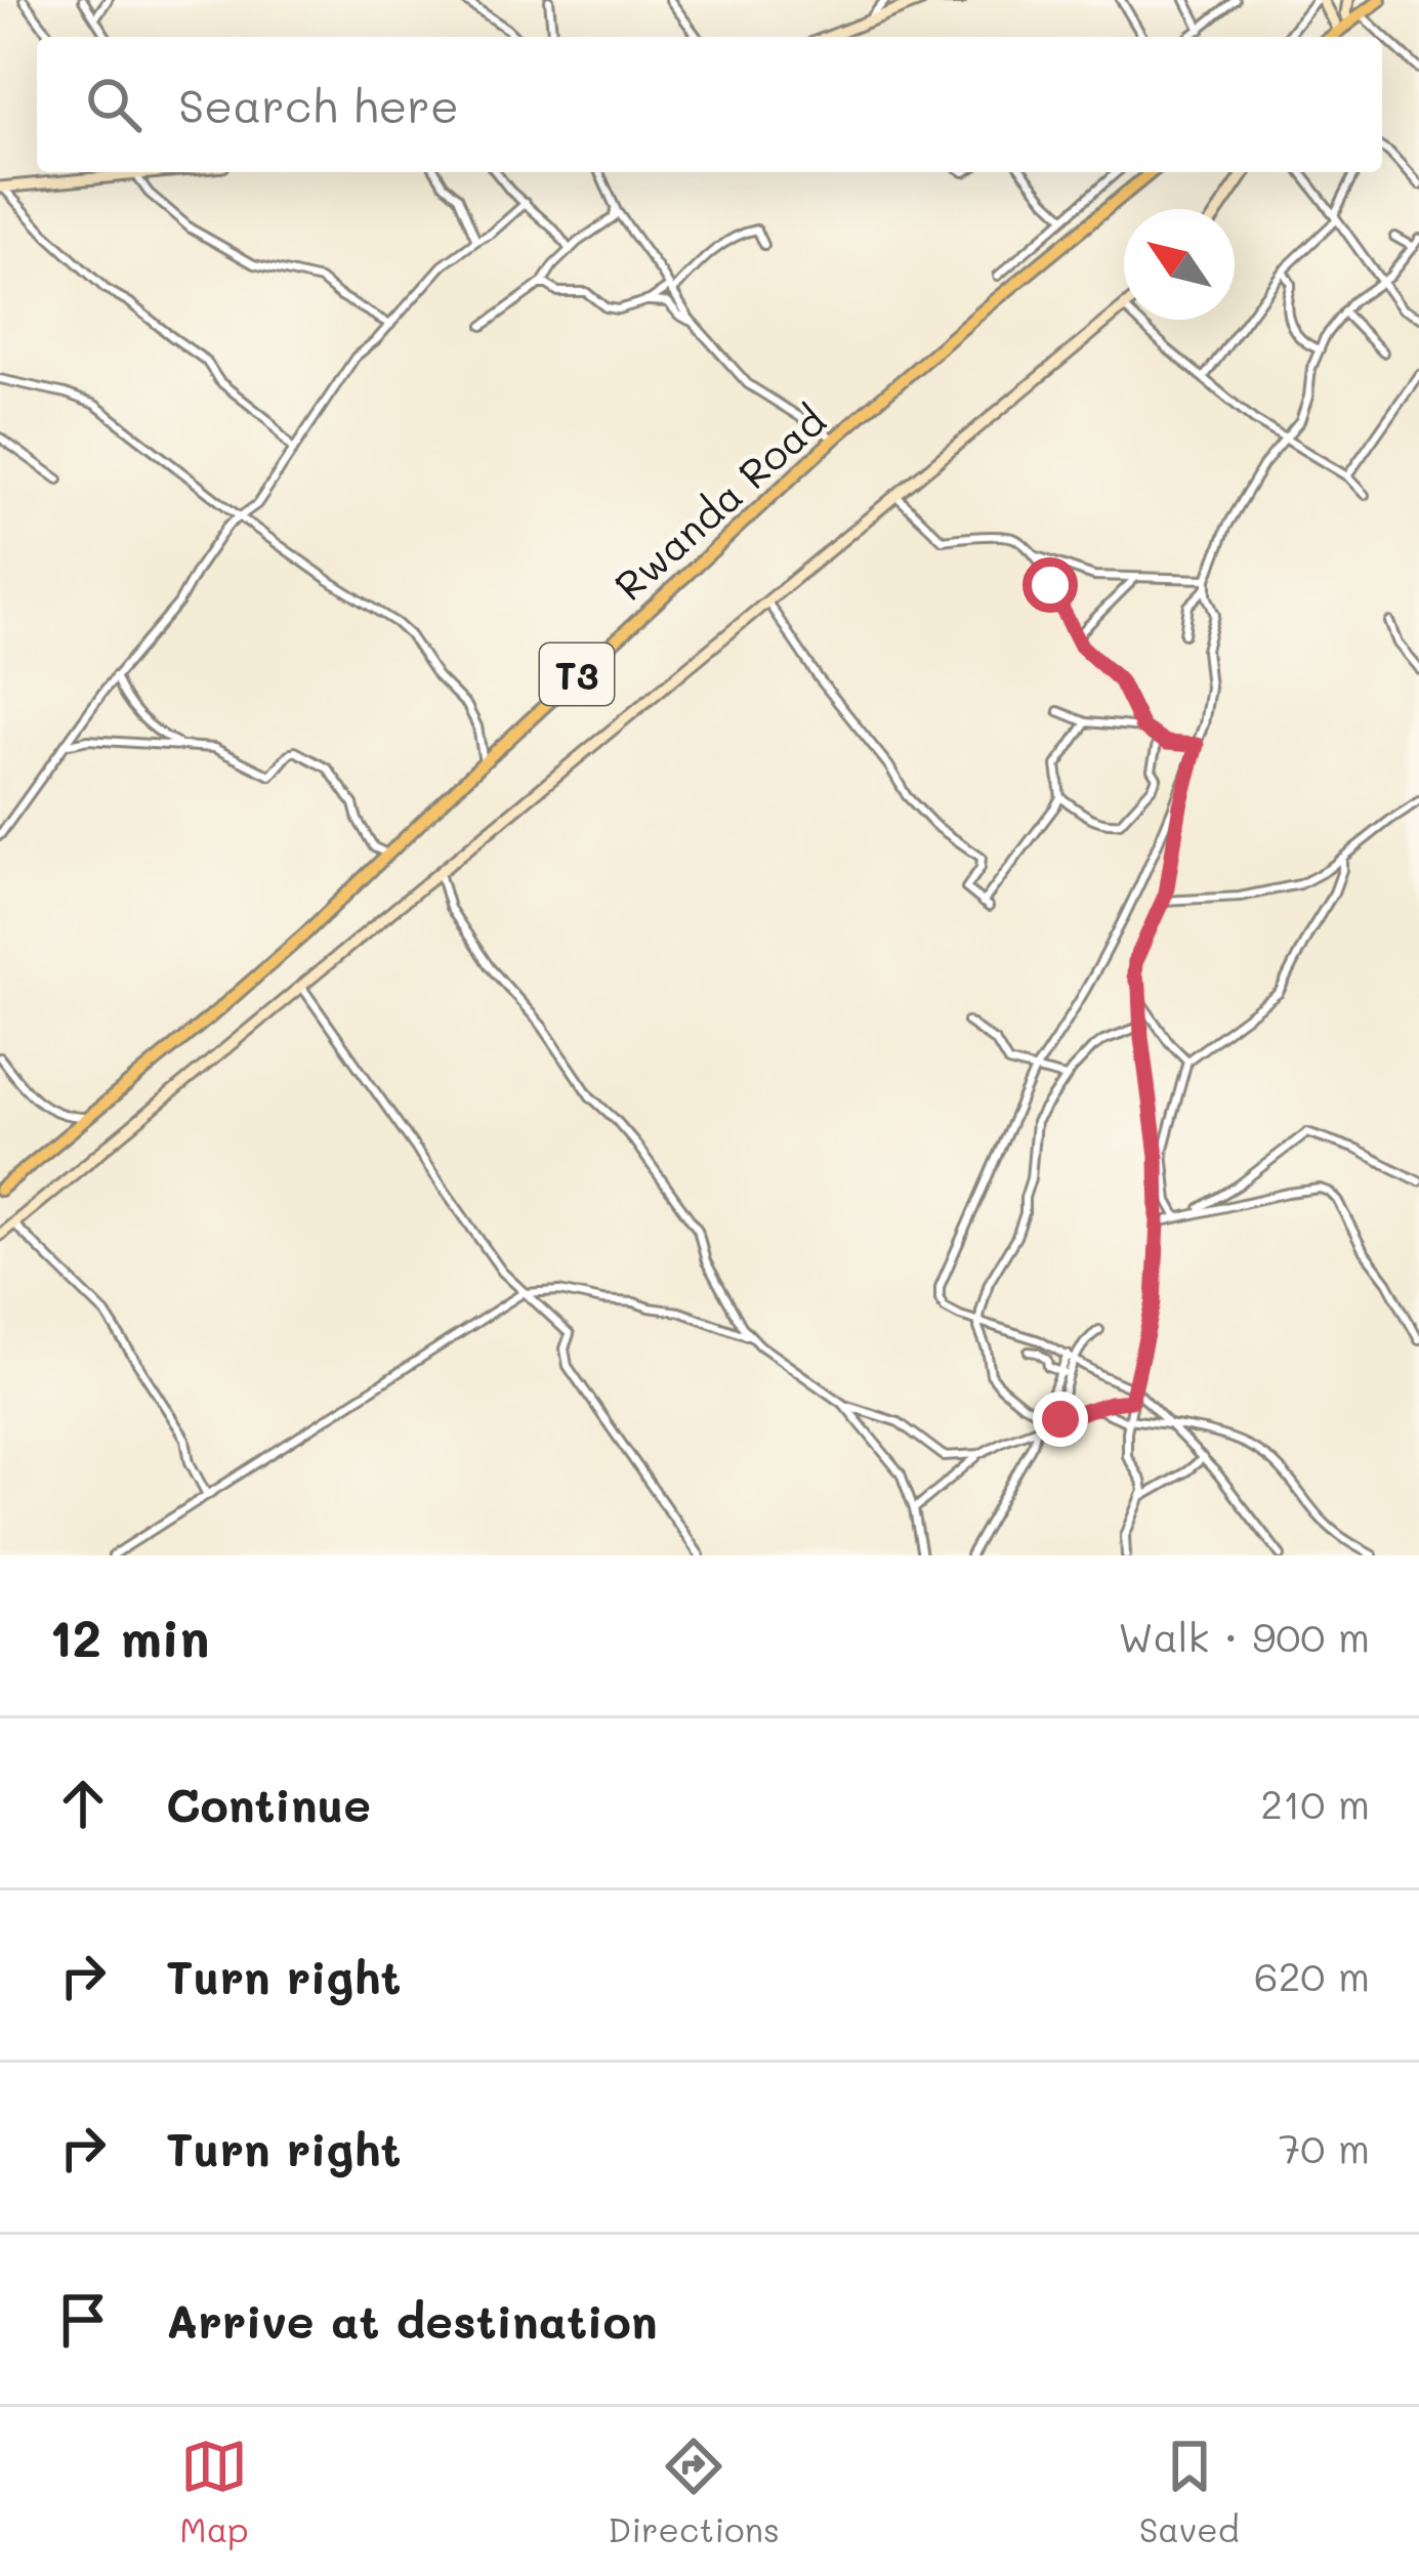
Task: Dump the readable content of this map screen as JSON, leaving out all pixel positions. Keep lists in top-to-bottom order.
{
  "streets": {
    "highway": ["Rwanda Road", "T3"]
  },
  "north": "top left",
  "page": {
    "search": "Search here",
    "heading": ["12 min", "Walk · 900 m"],
    "list": [
      ["Continue", "210 m"],
      ["Turn right", "620 m"],
      ["Turn right", "70 m"],
      "Arrive at destination"
    ],
    "nav": ["Map", "Directions", "Saved"]
  }
}
